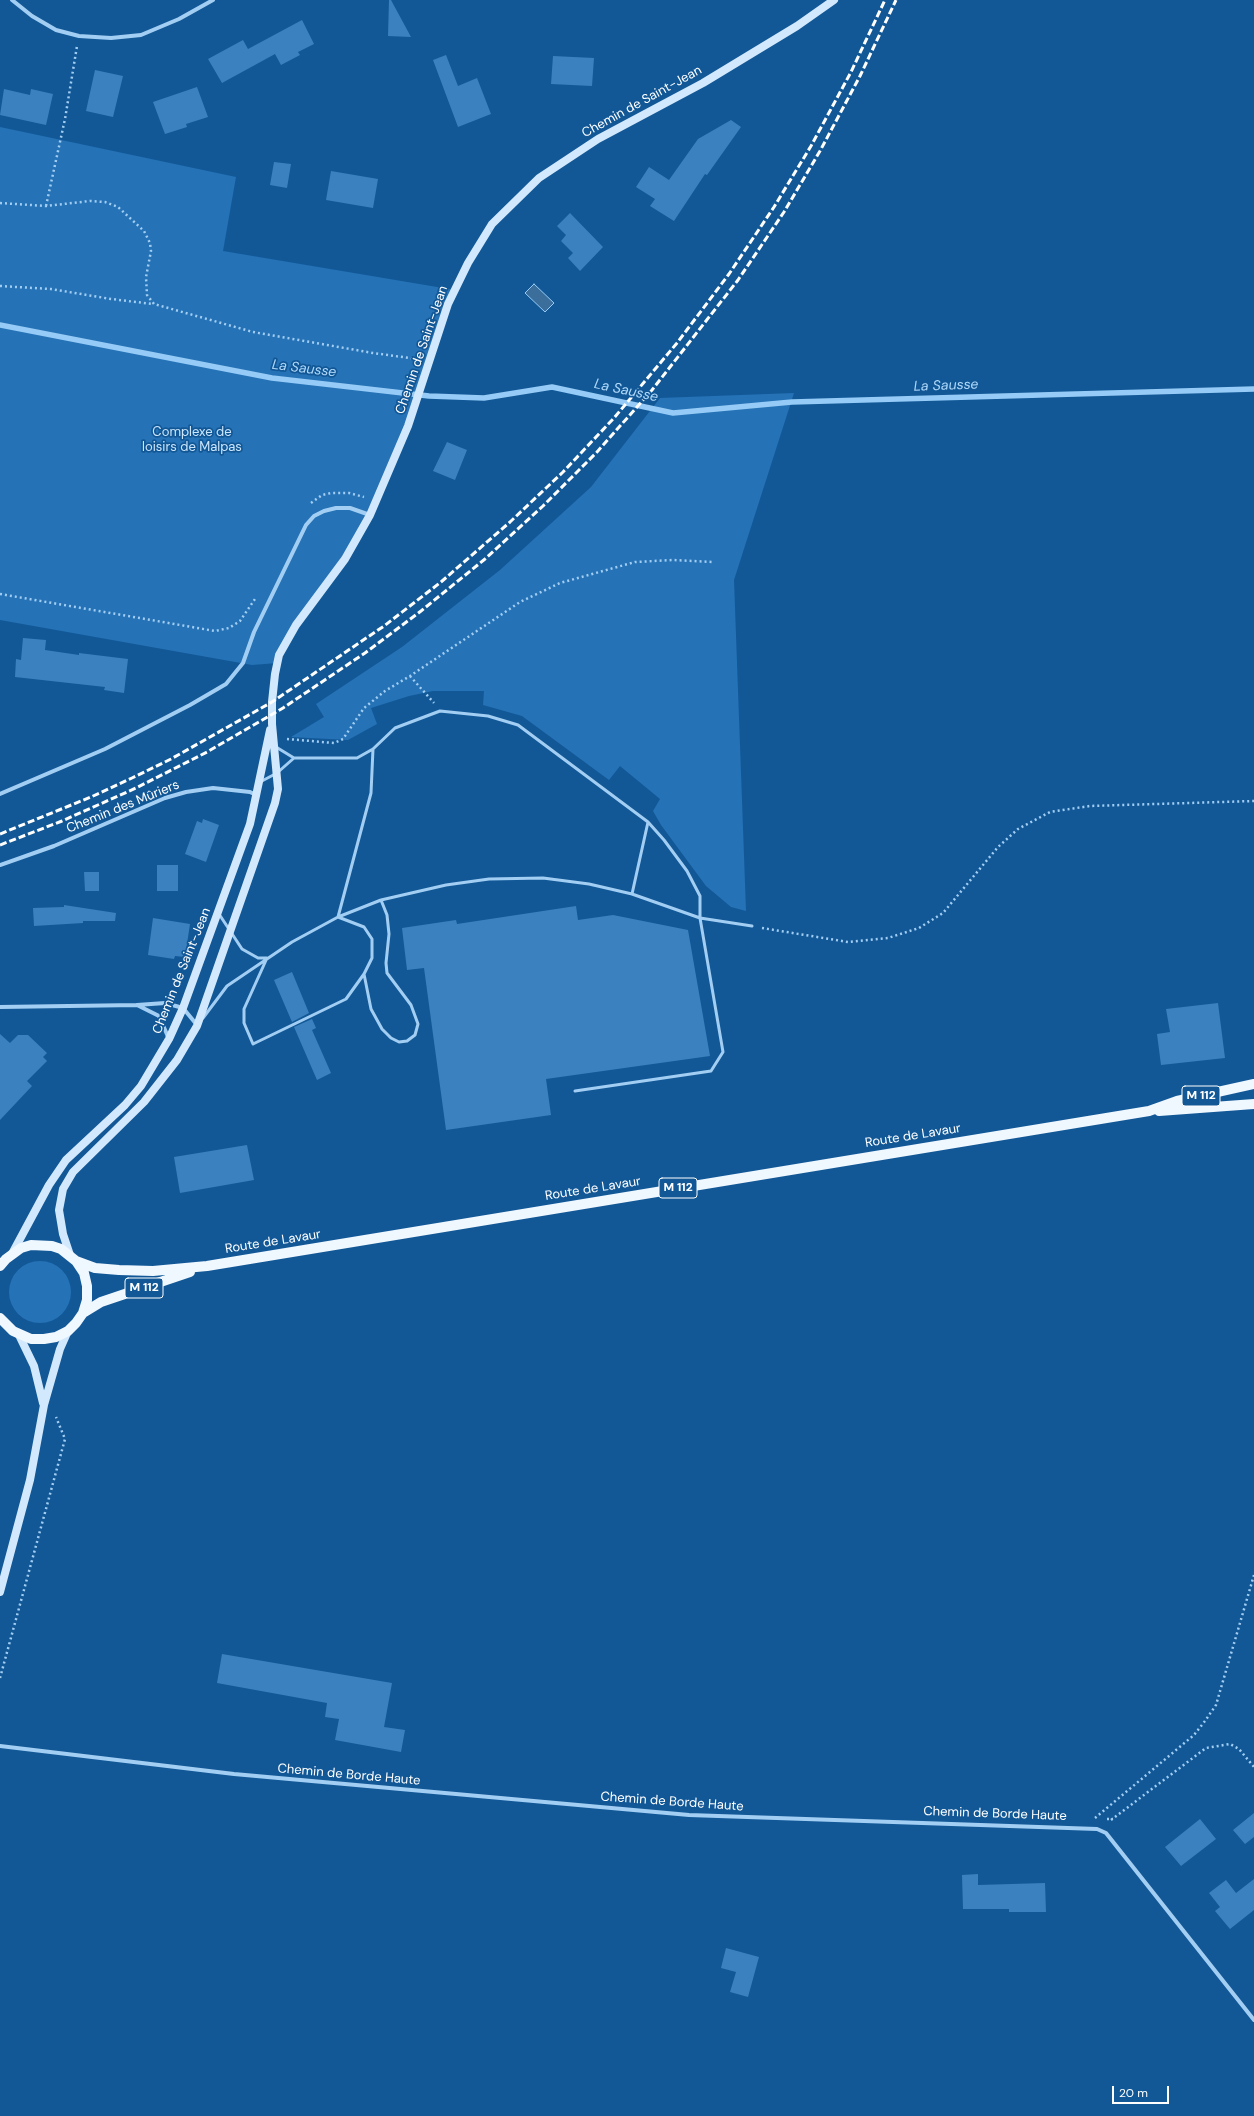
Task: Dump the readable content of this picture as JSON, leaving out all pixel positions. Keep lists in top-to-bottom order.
{
  "streets": {
    "main road": ["M 112", "Route de Lavaur"],
    "street": ["Chemin de Saint-Jean", "Chemin des Mûriers", "Chemin de Borde Haute"]
  },
  "crossings": [
    ["Chemin de Saint-Jean", "Chemin des Mûriers"],
    ["Chemin de Saint-Jean", "Route de Lavaur"]
  ],
  "water": ["La Sausse"],
  "parks": ["Complexe de loisirs de Malpas"],
  "scale_bar": "20 m"
}
